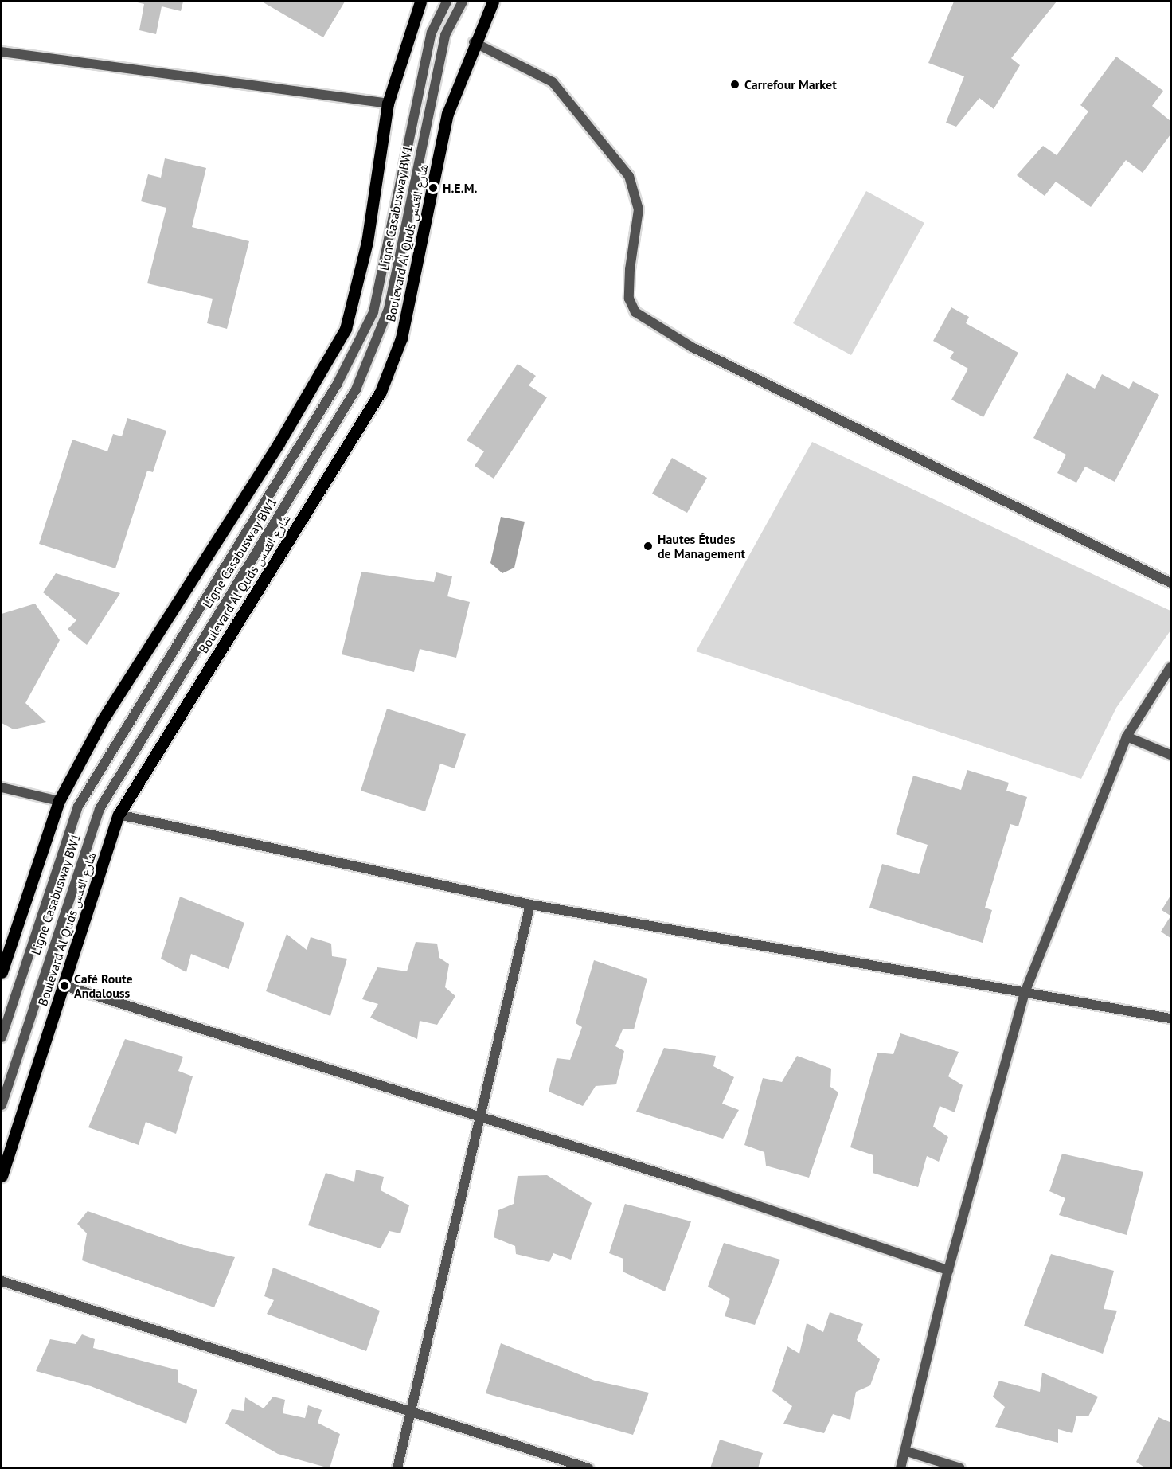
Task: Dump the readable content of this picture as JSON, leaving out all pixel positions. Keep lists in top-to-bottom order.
{
  "streets": {
    "main road": ["Boulevard Al Quds شارع القدس"],
    "street": ["Ligne Casabusway BW1"]
  },
  "places": [
    "Carrefour Market",
    "H.E.M.",
    "Hautes Études de Management",
    "Café Route Andalouss"
  ]
}
